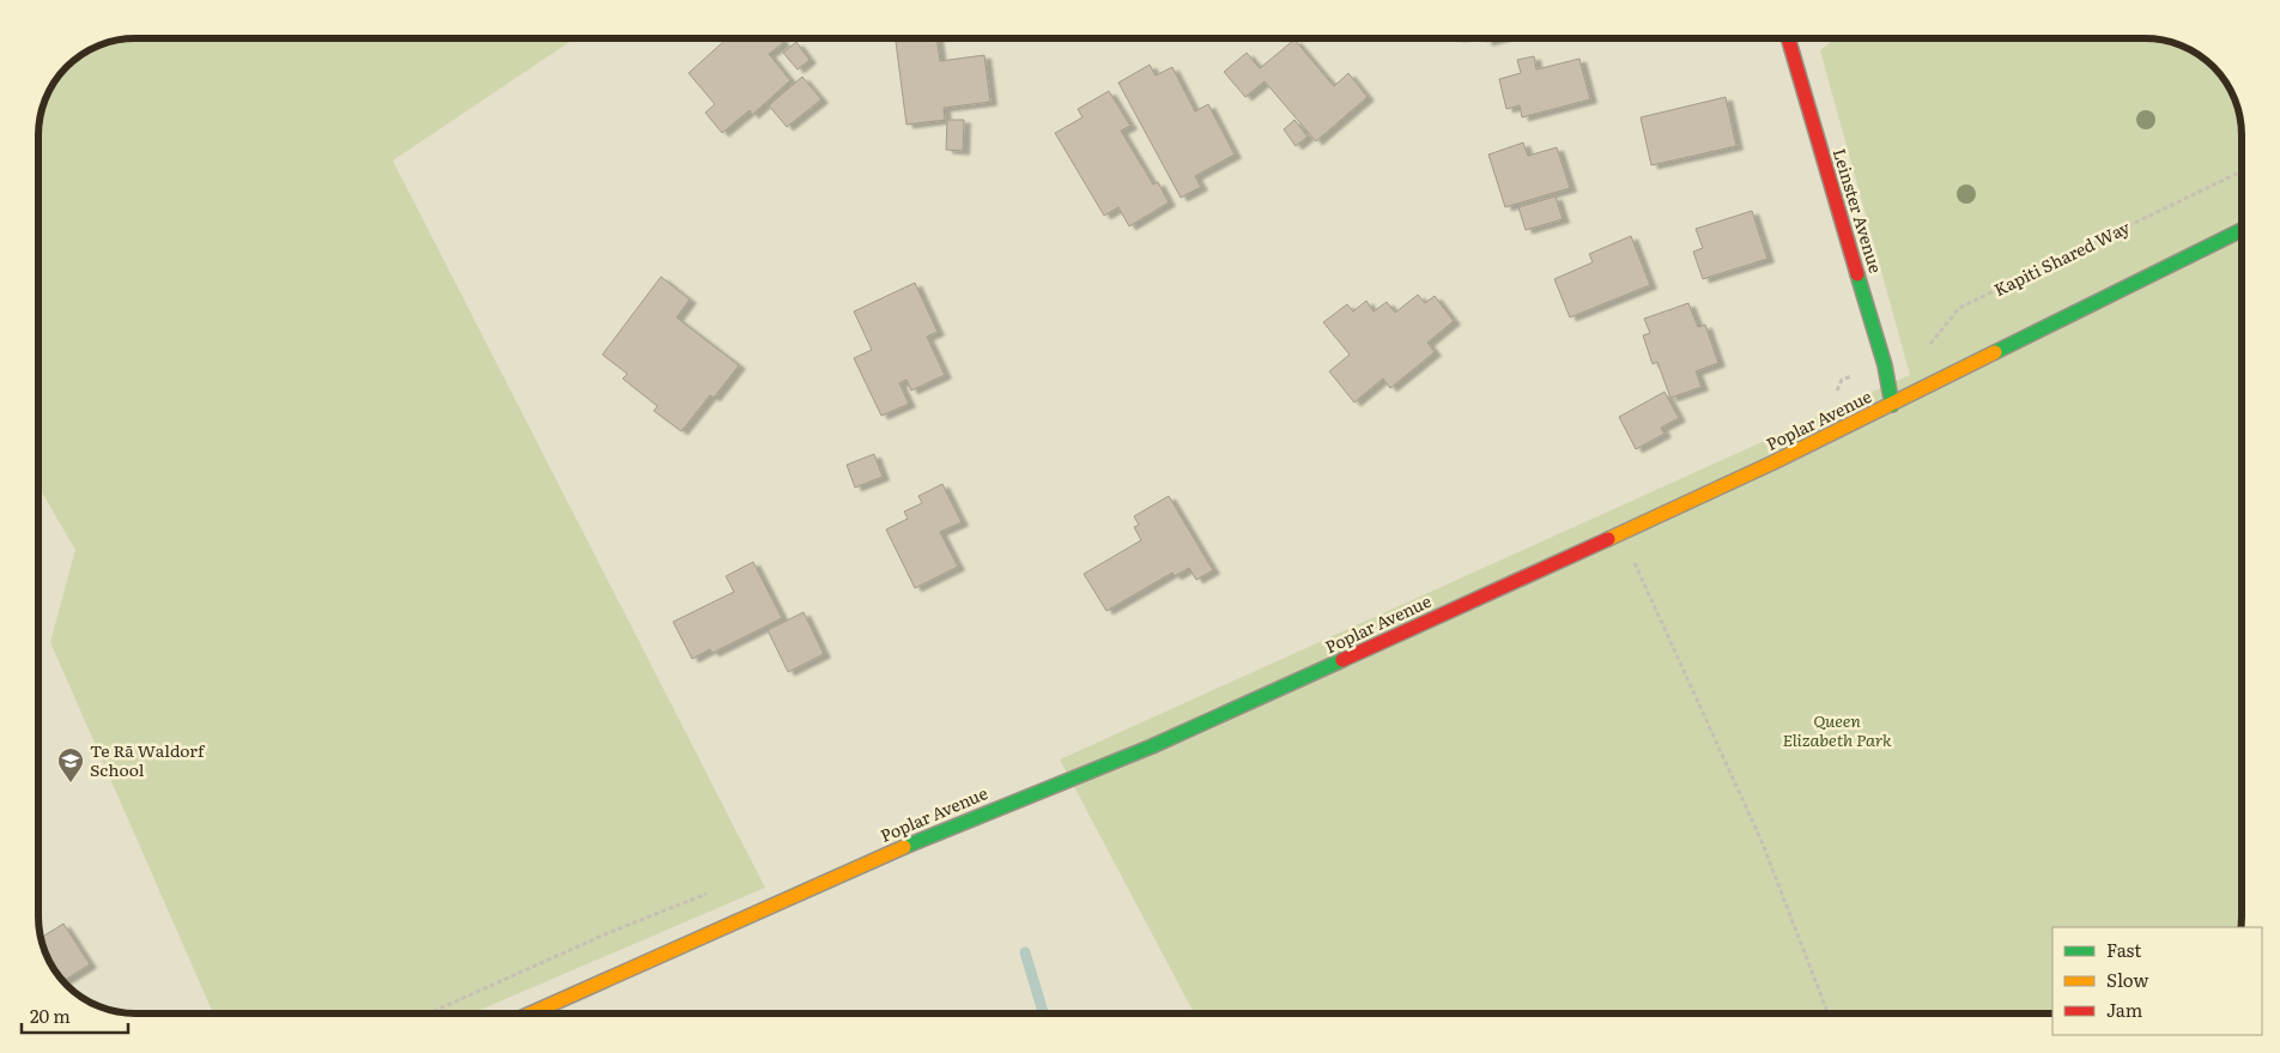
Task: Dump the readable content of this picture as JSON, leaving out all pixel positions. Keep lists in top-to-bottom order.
{
  "streets": {
    "main road": ["Leinster Avenue", "Poplar Avenue"],
    "path": ["Kapiti Shared Way"]
  },
  "crossings": [
    ["Leinster Avenue", "Poplar Avenue"]
  ],
  "parks": ["Queen Elizabeth Park"],
  "places": {
    "school or university": ["Te Rā Waldorf School"]
  },
  "legend": ["Fast", "Slow", "Jam"],
  "scale_bar": "20 m"
}
